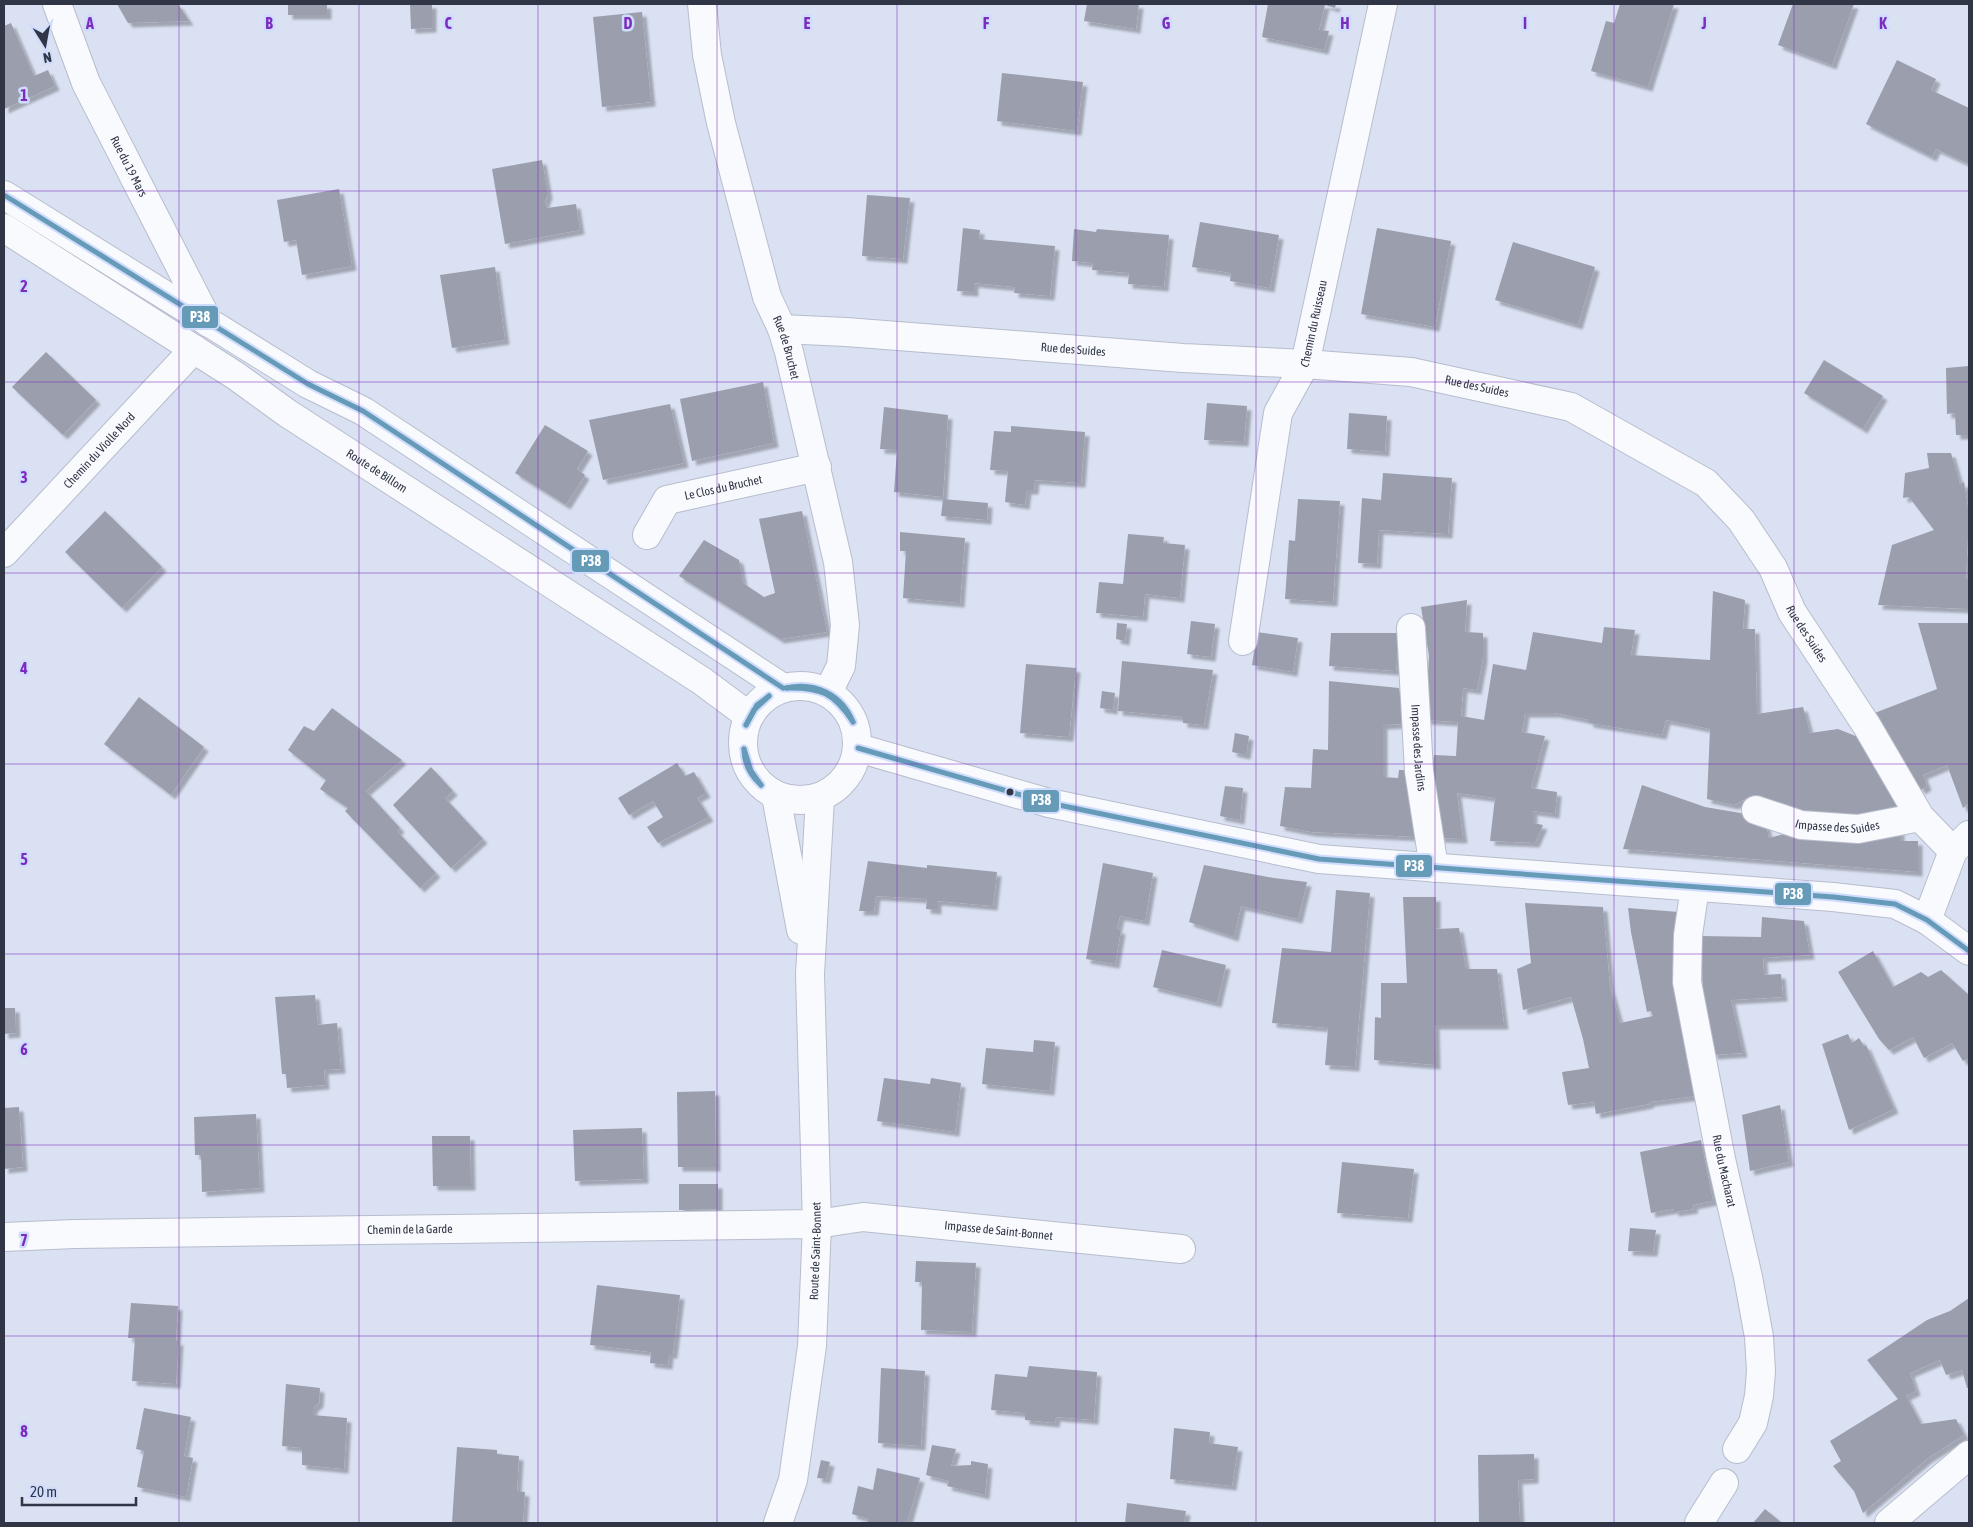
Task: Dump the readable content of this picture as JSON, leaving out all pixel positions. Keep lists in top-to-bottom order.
{
  "streets": {
    "street": [
      "Rue du 19 Mars",
      "Chemin du Ruisseau",
      "Rue de Bruchet",
      "Rue des Suides",
      "Chemin du Violle Nord",
      "Route de Billom",
      "Le Clos du Bruchet",
      "Impasse des Jardins",
      "Impasse des Suides",
      "Rue du Macharat",
      "Chemin de la Garde",
      "Impasse de Saint-Bonnet",
      "Route de Saint-Bonnet"
    ]
  },
  "crossings": [
    ["Chemin du Ruisseau", "Rue des Suides"],
    ["Rue de Bruchet", "Rue des Suides"],
    ["Rue de Bruchet", "Route de Billom"],
    ["Rue de Bruchet", "Le Clos du Bruchet"],
    ["Rue de Bruchet", "Route de Saint-Bonnet"],
    ["Rue des Suides", "Impasse des Suides"],
    ["Chemin du Violle Nord", "Route de Billom"],
    ["Route de Billom", "Route de Saint-Bonnet"],
    ["Chemin de la Garde", "Impasse de Saint-Bonnet"],
    ["Chemin de la Garde", "Route de Saint-Bonnet"],
    ["Impasse de Saint-Bonnet", "Route de Saint-Bonnet"]
  ],
  "lines": ["transit line P38"],
  "scale_bar": "20 m",
  "north": "bottom",
  "grid": {
    "columns": [
      "A",
      "B",
      "C",
      "D",
      "E",
      "F",
      "G",
      "H",
      "I",
      "J",
      "K"
    ],
    "rows": [
      "1",
      "2",
      "3",
      "4",
      "5",
      "6",
      "7",
      "8"
    ]
  }
}
